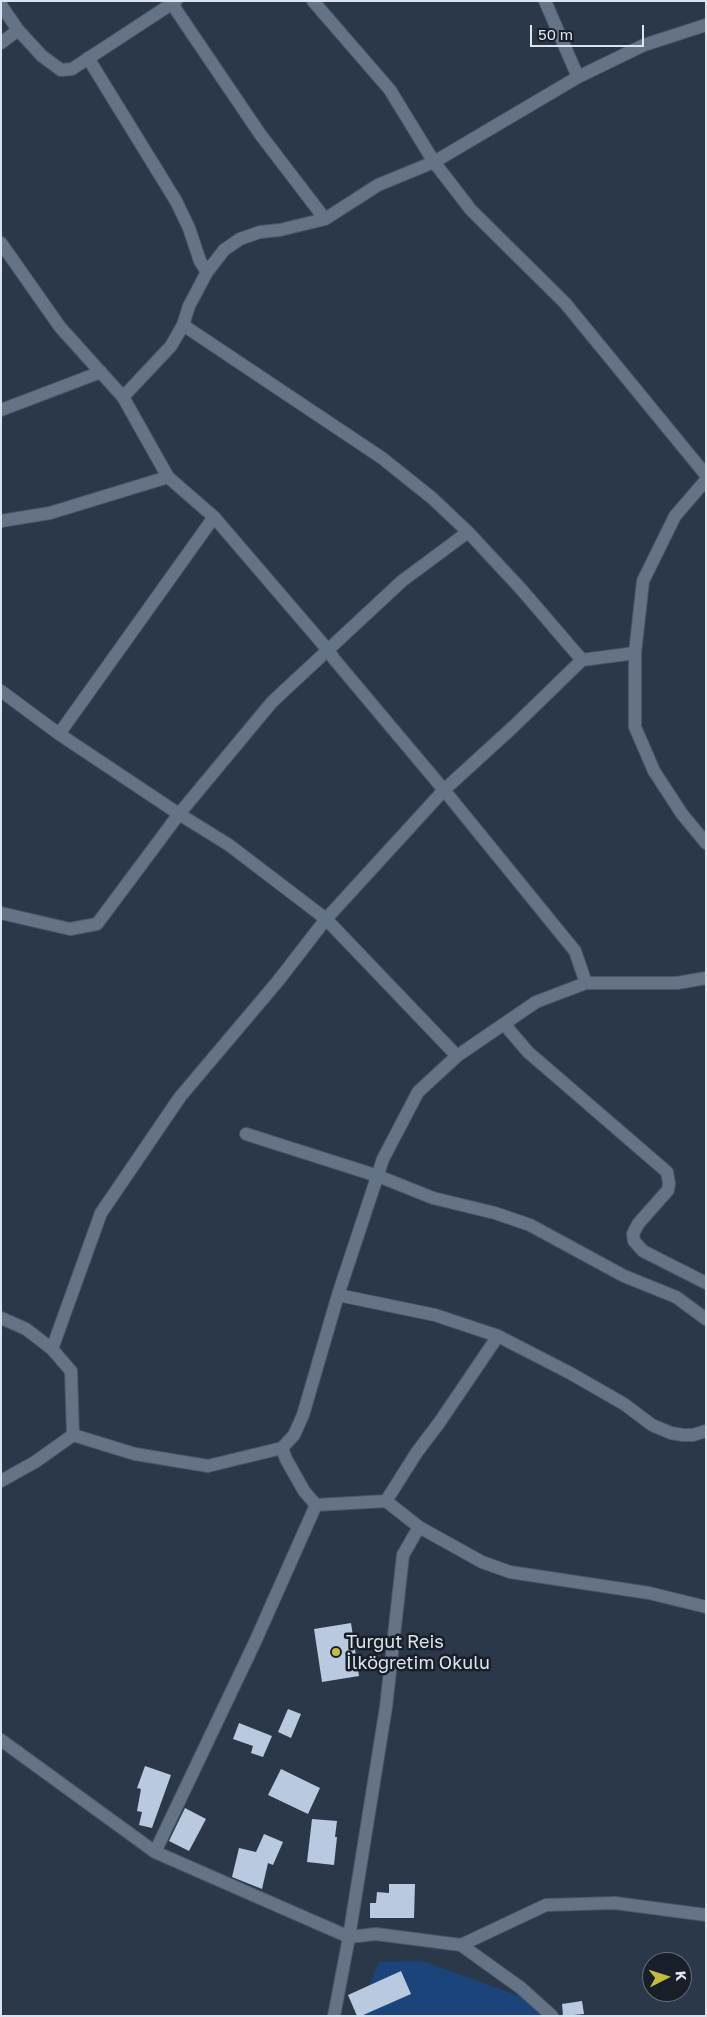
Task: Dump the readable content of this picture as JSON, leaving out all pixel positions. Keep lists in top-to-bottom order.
{
  "places": ["Turgut Reis İlköğretim Okulu"],
  "scale_bar": "50 m",
  "north": "right"
}
